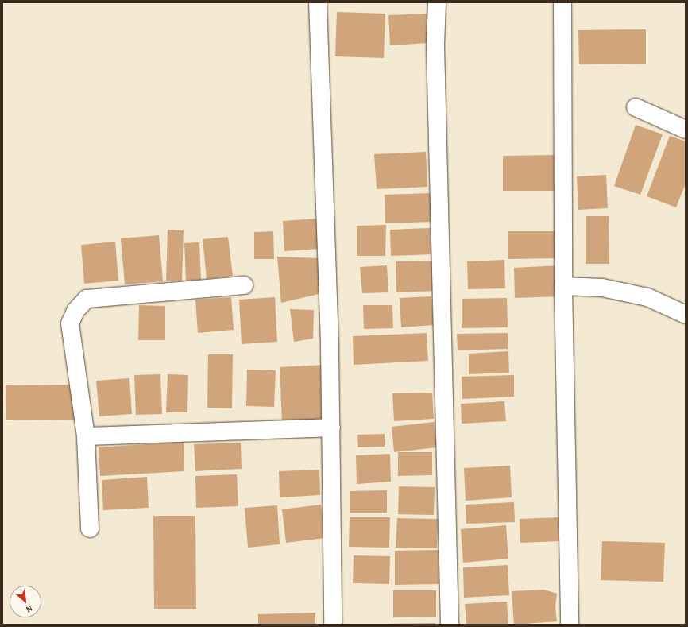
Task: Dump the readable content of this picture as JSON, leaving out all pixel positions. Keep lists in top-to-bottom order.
{
  "north": "bottom right"
}
